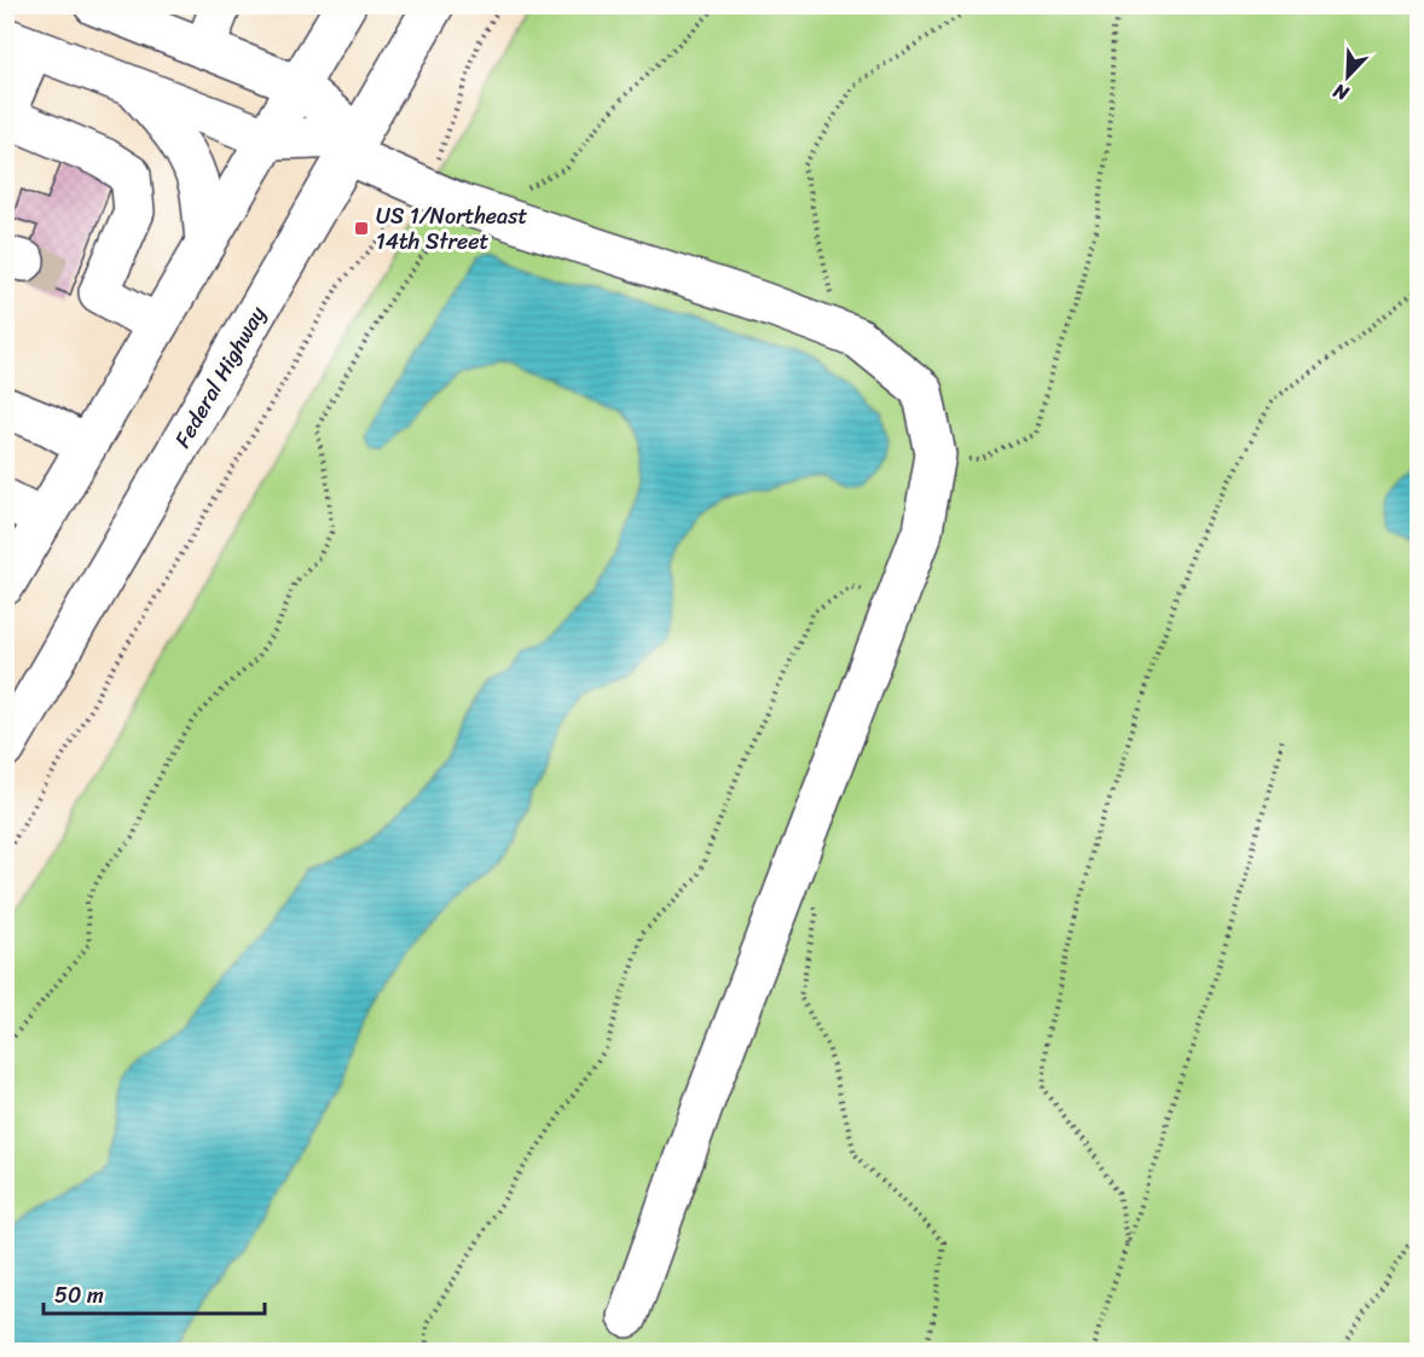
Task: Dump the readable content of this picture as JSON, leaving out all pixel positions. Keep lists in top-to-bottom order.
{
  "streets": {
    "main road": ["Federal Highway"]
  },
  "places": {
    "transit": ["US 1/Northeast 14th Street"]
  },
  "scale_bar": "50 m",
  "north": "bottom left"
}
